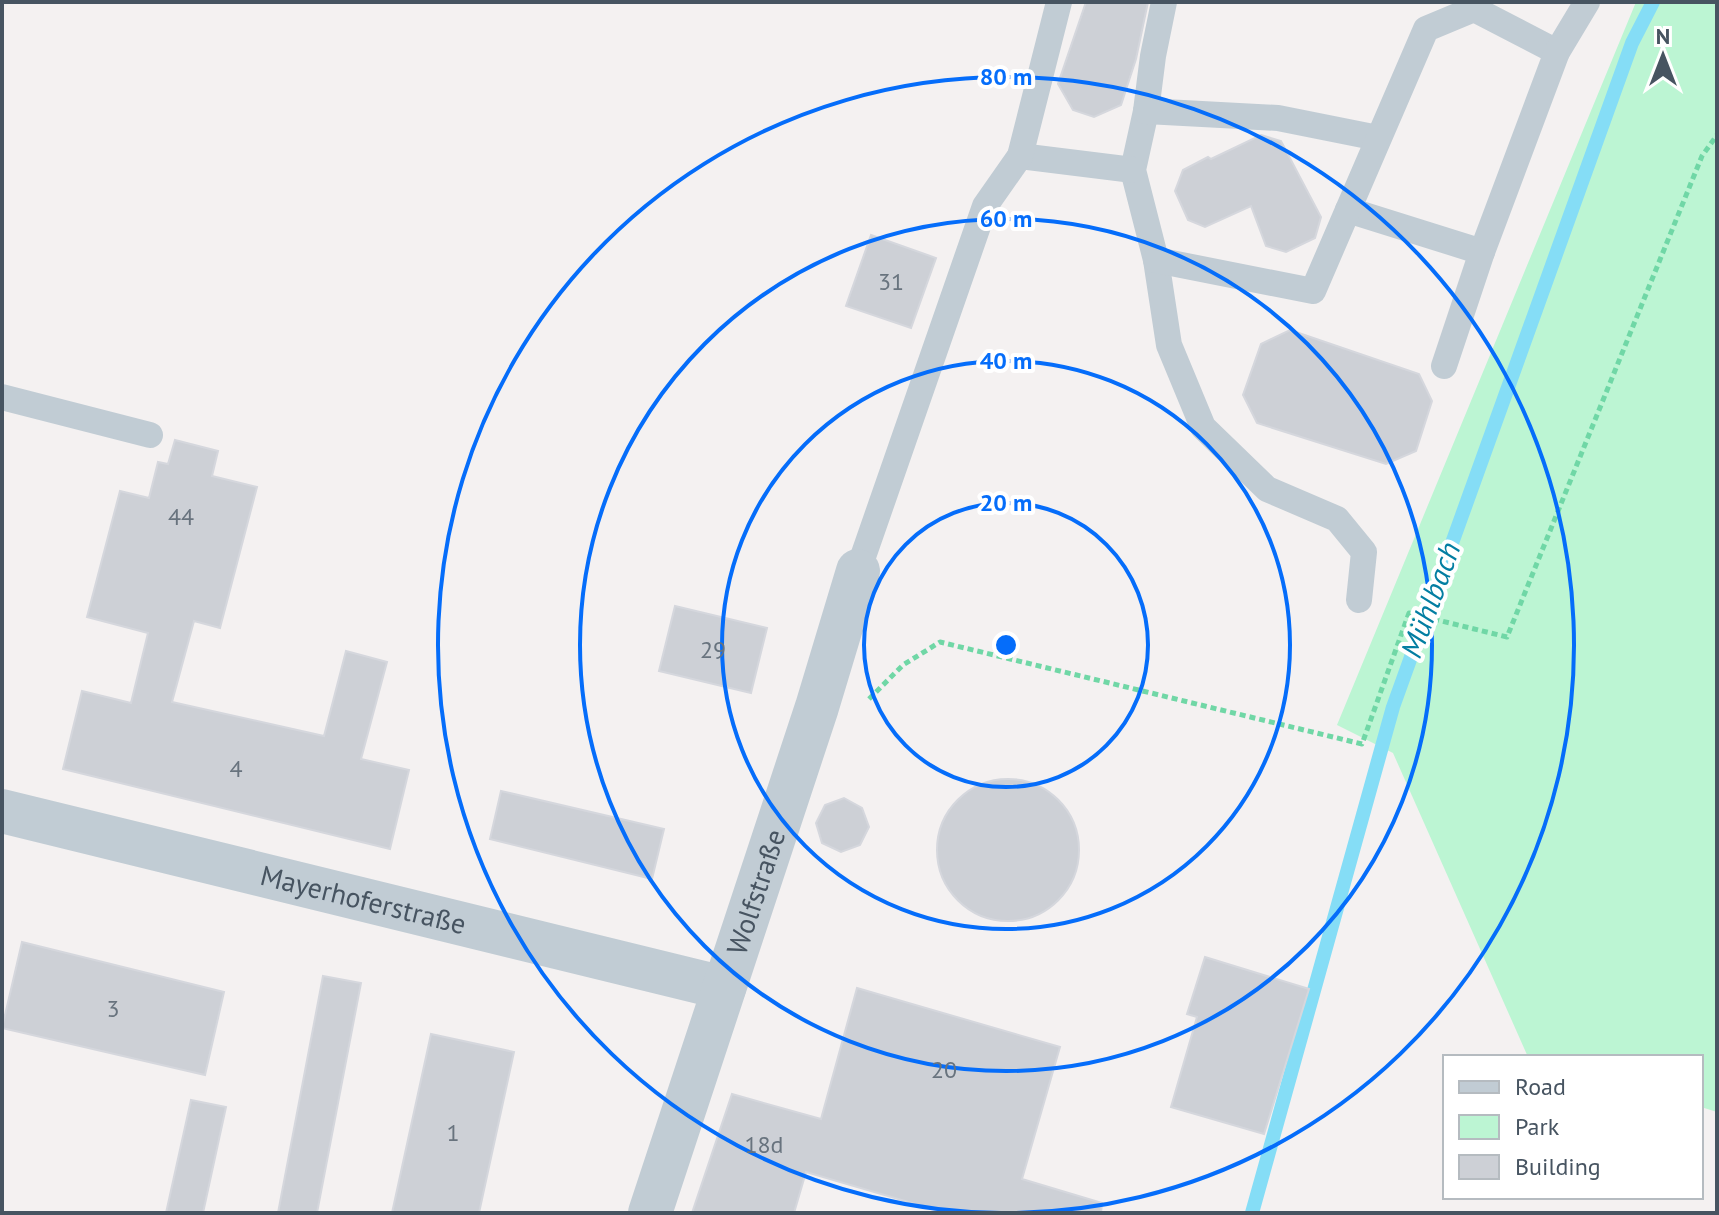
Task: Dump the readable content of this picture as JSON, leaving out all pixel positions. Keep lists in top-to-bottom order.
{
  "streets": {
    "street": ["Wolfstraße", "Mayerhoferstraße"]
  },
  "crossings": [
    ["Wolfstraße", "Mayerhoferstraße"]
  ],
  "water": ["Mühlbach"],
  "house_numbers": [
    "31",
    "44",
    "29",
    "4",
    "3",
    "20",
    "1",
    "18d"
  ],
  "legend": ["Road", "Park", "Building"],
  "north": "top",
  "rings": [
    "80 m",
    "60 m",
    "40 m",
    "20 m"
  ]
}
